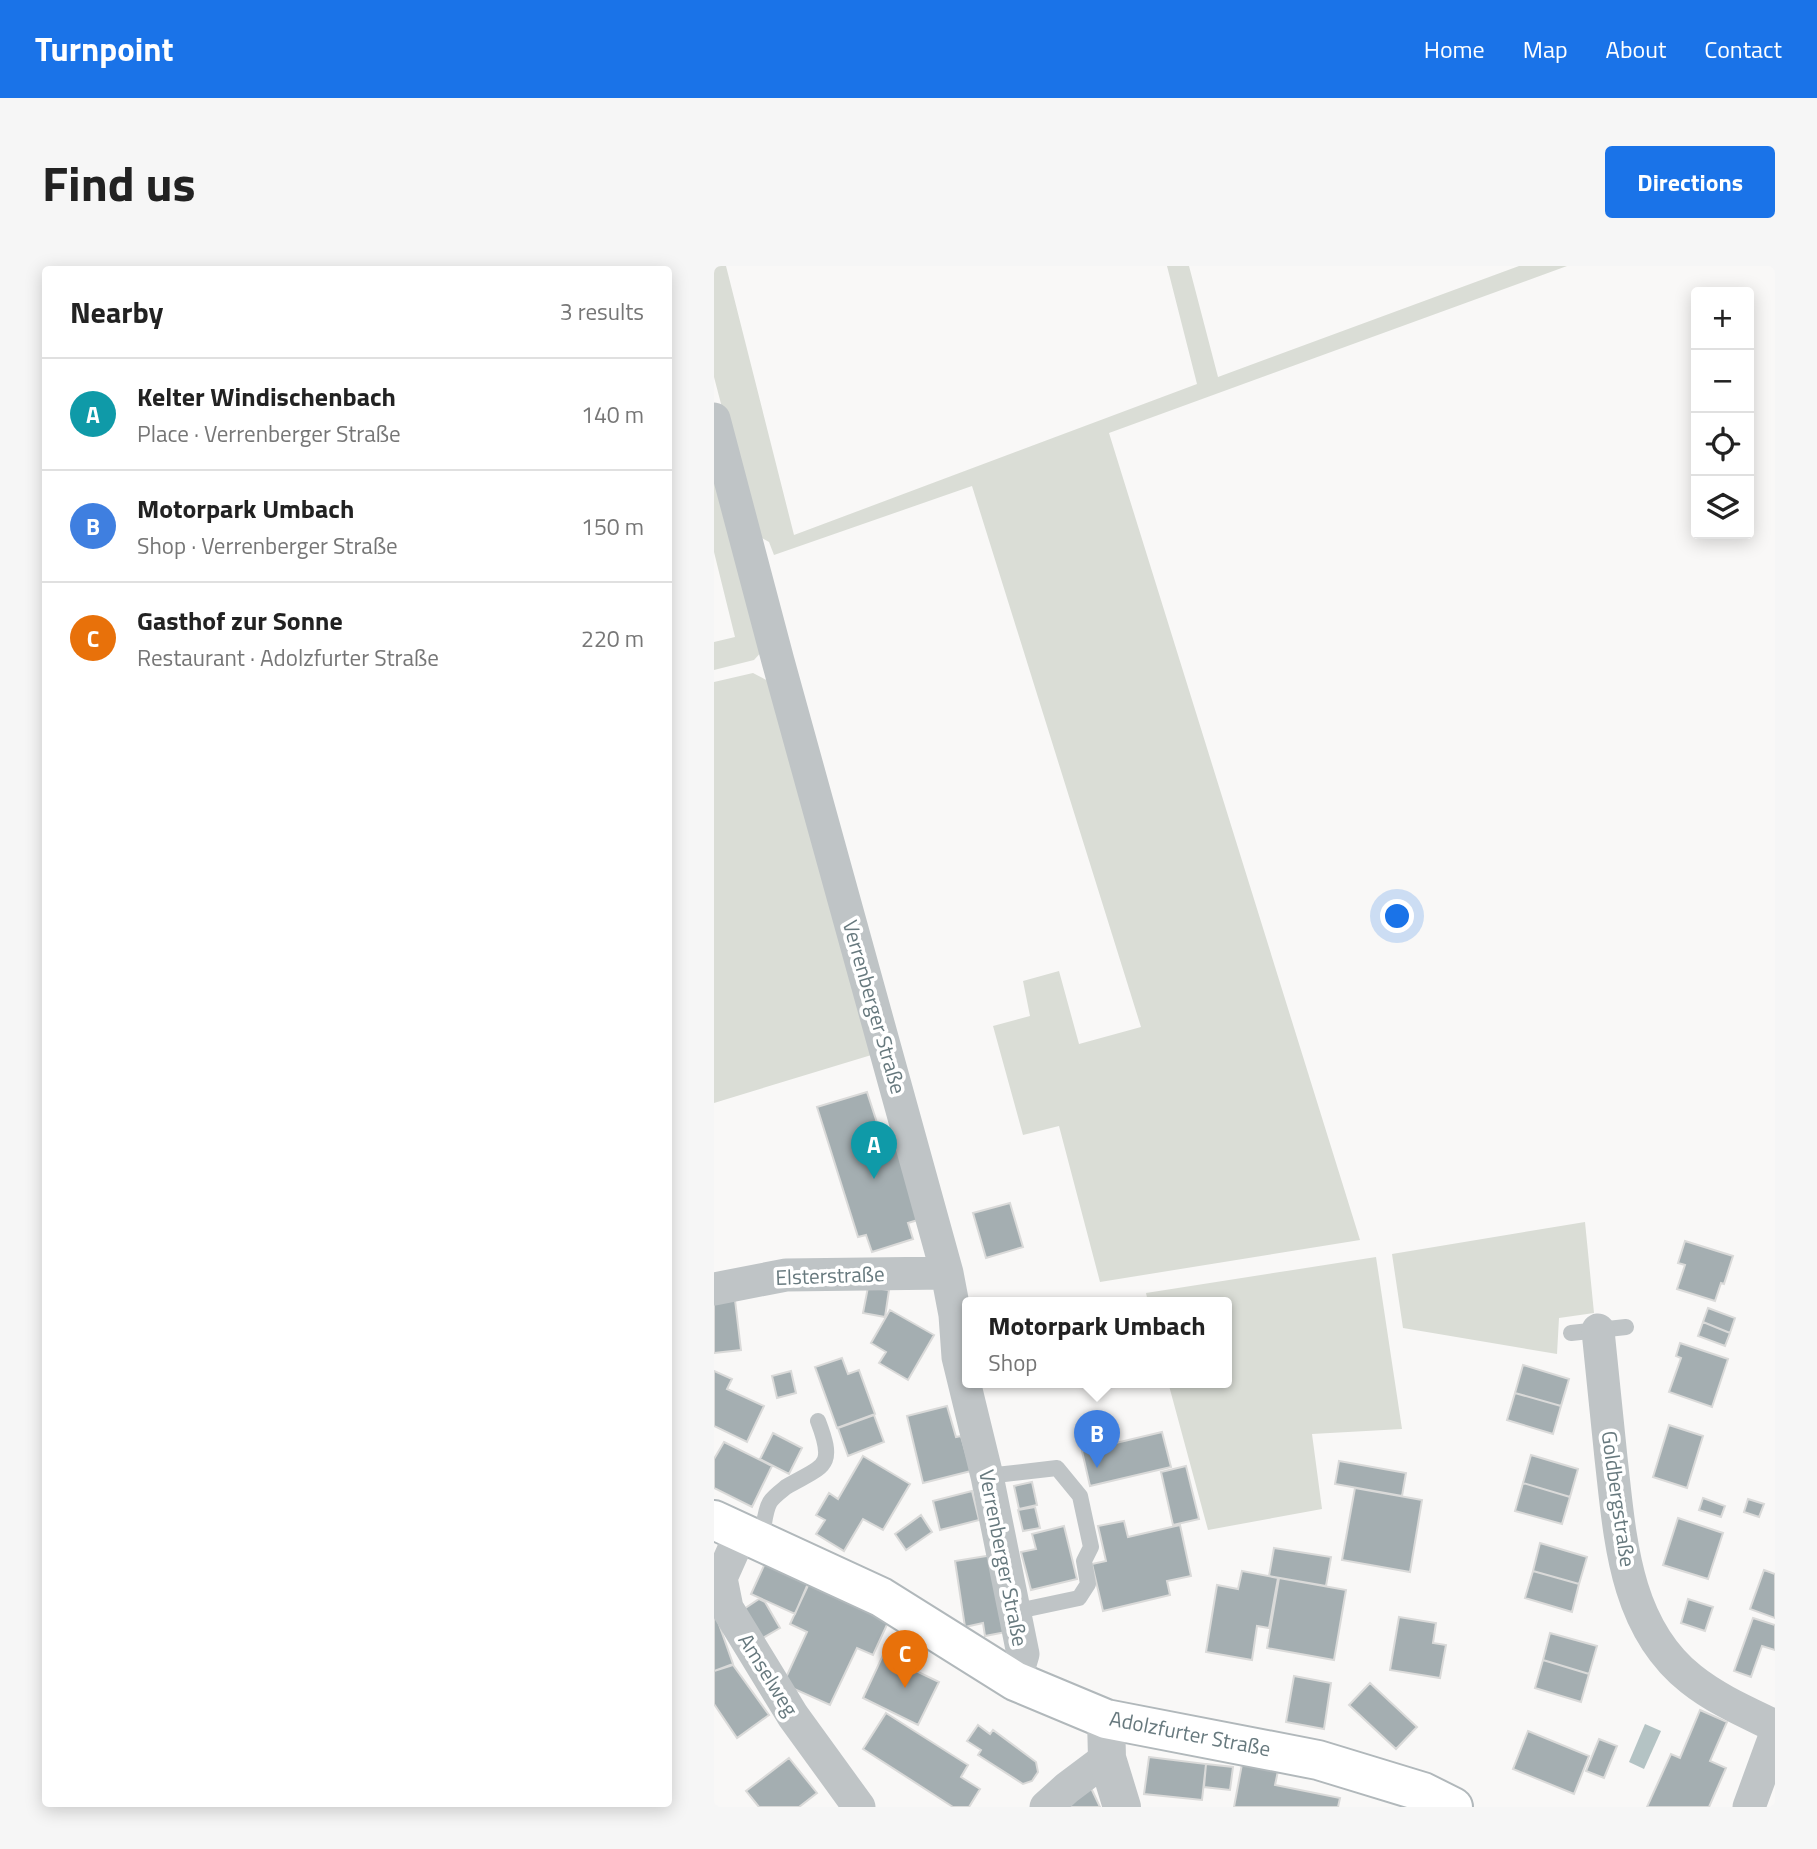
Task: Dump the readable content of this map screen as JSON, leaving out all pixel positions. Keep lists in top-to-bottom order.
{
  "streets": {
    "main road": ["Adolzfurter Straße"],
    "street": [
      "Verrenberger Straße",
      "Elsterstraße",
      "Goldbergstraße",
      "Amselweg"
    ]
  },
  "crossings": [
    ["Verrenberger Straße", "Elsterstraße"],
    ["Verrenberger Straße", "Adolzfurter Straße"],
    ["Amselweg", "Adolzfurter Straße"]
  ],
  "page": {
    "header": "Turnpoint",
    "nav": [
      "Home",
      "Map",
      "About",
      "Contact"
    ],
    "title": "Find us",
    "buttons": "Directions",
    "heading": ["Nearby", "3 results"],
    "map_buttons": ["+", "−"],
    "list": [
      {
        "mark": "A",
        "name": "Kelter Windischenbach",
        "note": "Place · Verrenberger Straße",
        "value": "140 m"
      },
      {
        "mark": "B",
        "name": "Motorpark Umbach",
        "note": "Shop · Verrenberger Straße",
        "value": "150 m"
      },
      {
        "mark": "C",
        "name": "Gasthof zur Sonne",
        "note": "Restaurant · Adolzfurter Straße",
        "value": "220 m"
      }
    ],
    "pins": ["A", "B", "C"],
    "popup": ["Motorpark Umbach", "Shop"]
  }
}
